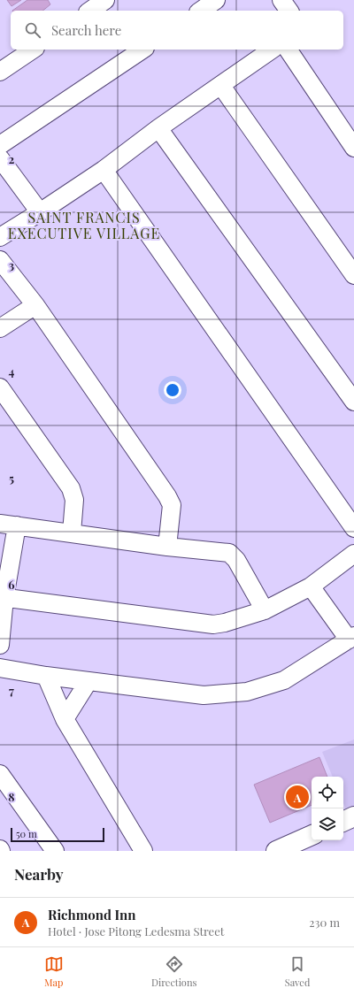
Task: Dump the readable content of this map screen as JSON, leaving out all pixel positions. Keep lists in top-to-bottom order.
{
  "districts": ["SAINT FRANCIS EXECUTIVE VILLAGE"],
  "scale_bar": "50 m",
  "page": {
    "search": "Search here",
    "pins": "A",
    "scale": "50 m",
    "heading": "Nearby",
    "list": [
      {
        "mark": "A",
        "name": "Richmond Inn",
        "note": "Hotel · Jose Pitong Ledesma Street",
        "value": "230 m"
      }
    ],
    "nav": ["Map", "Directions", "Saved"]
  },
  "grid": {
    "rows": [
      "2",
      "3",
      "4",
      "5",
      "6",
      "7",
      "8"
    ]
  }
}
